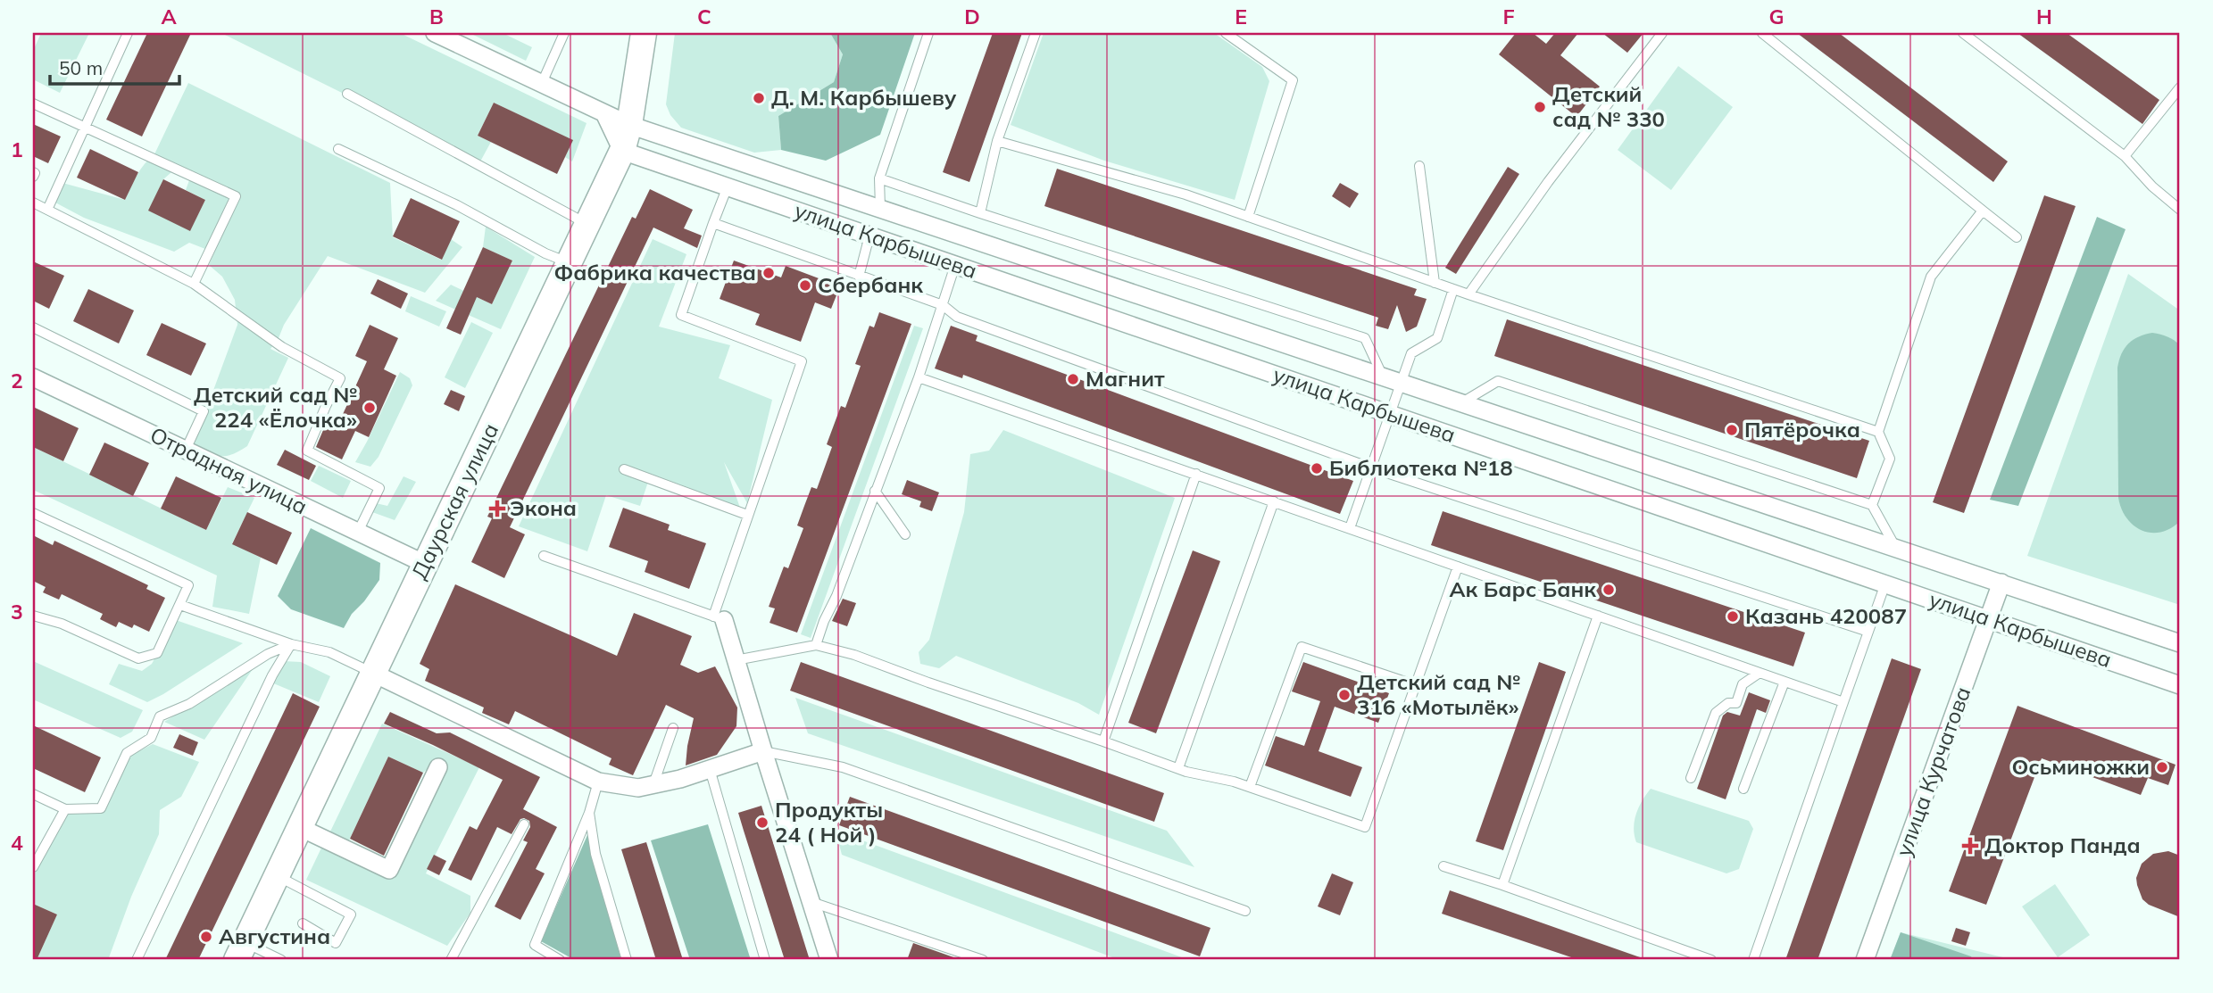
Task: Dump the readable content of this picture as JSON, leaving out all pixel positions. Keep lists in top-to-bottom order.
{
  "streets": {
    "street": [
      "улица Карбышева",
      "Отрадная улица",
      "Даурская улица",
      "улица Курчатова"
    ]
  },
  "crossings": [
    ["улица Карбышева", "Даурская улица"],
    ["улица Карбышева", "улица Курчатова"],
    ["Отрадная улица", "Даурская улица"]
  ],
  "places": {
    "other": [
      "Д. М. Карбышеву",
      "Детский сад № 330",
      "Фабрика качества",
      "Сбербанк",
      "Магнит",
      "Детский сад № 224 «Ёлочка»",
      "Пятёрочка",
      "Библиотека №18",
      "Ак Барс Банк",
      "Казань 420087",
      "Детский сад № 316 «Мотылёк»",
      "Осьминожки",
      "Продукты 24 ( Ной )",
      "Августина"
    ],
    "health": ["Экона", "Доктор Панда"]
  },
  "scale_bar": "50 m",
  "grid": {
    "columns": [
      "A",
      "B",
      "C",
      "D",
      "E",
      "F",
      "G",
      "H"
    ],
    "rows": [
      "1",
      "2",
      "3",
      "4"
    ]
  }
}
